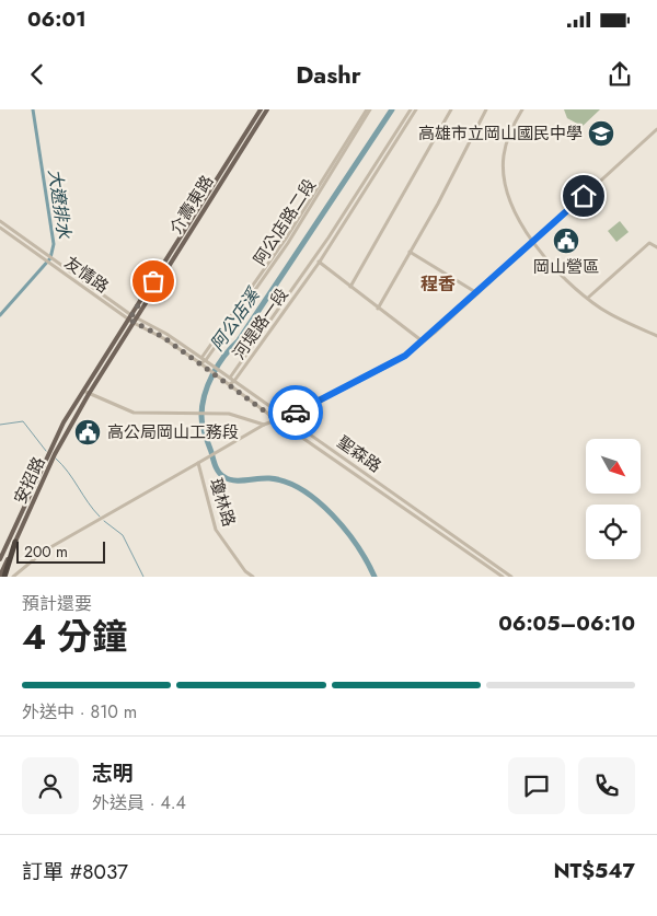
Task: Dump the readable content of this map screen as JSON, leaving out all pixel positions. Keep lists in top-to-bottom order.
{
  "streets": {
    "main road": ["介壽東路", "安招路"],
    "street": [
      "阿公店路二段",
      "友情路",
      "河堤路一段",
      "聖森路",
      "瓊林路"
    ]
  },
  "crossings": [
    ["介壽東路", "友情路"],
    ["介壽東路", "聖森路"],
    ["介壽東路", "安招路"],
    ["阿公店路二段", "聖森路"],
    ["友情路", "聖森路"],
    ["河堤路一段", "聖森路"],
    ["聖森路", "瓊林路"]
  ],
  "districts": ["程香"],
  "water": ["大遼排水", "阿公店溪"],
  "places": {
    "school or university": ["高雄市立岡山國民中學"],
    "public building": ["岡山營區", "高公局岡山工務段"]
  },
  "scale_bar": "200 m",
  "north": "bottom right",
  "page": {
    "status": "06:01",
    "header": "Dashr",
    "scale": "200 m",
    "heading": ["4 分鐘", "預計還要", "06:05–06:10"],
    "panel": [
      "志明",
      "外送員 · 4.4",
      "訂單 #8037",
      "NT$547"
    ],
    "bar": "外送中 · 810 m"
  }
}
